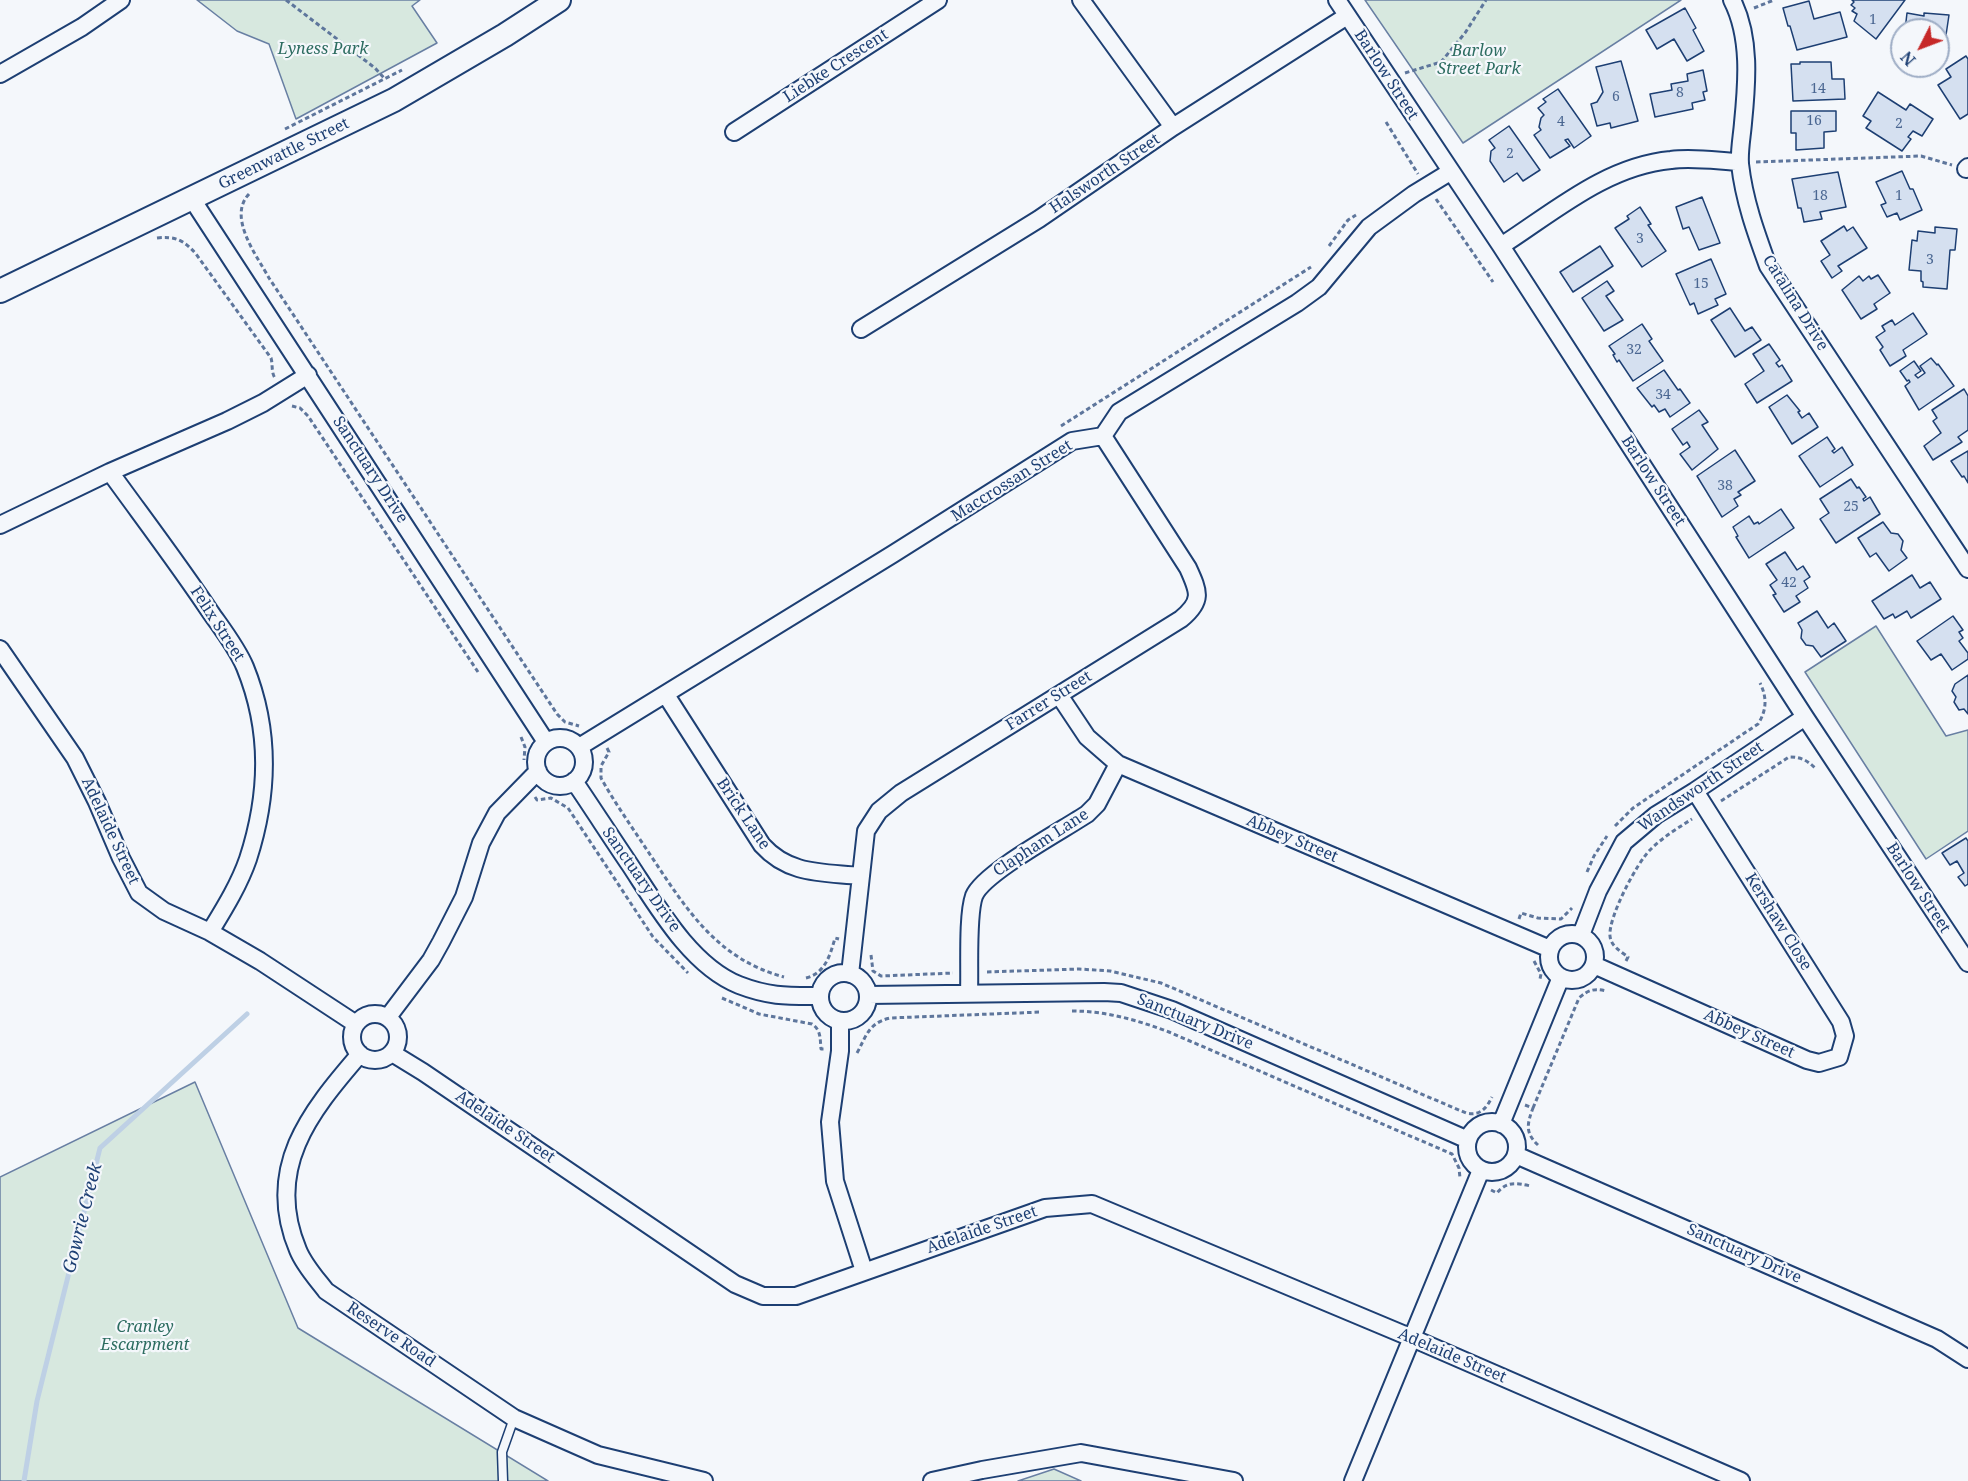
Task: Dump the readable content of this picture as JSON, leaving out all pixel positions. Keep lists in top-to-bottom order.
{
  "streets": {
    "main road": ["Greenwattle Street"],
    "street": [
      "Liebke Crescent",
      "Barlow Street",
      "Halsworth Street",
      "Catalina Drive",
      "Sanctuary Drive",
      "Maccrossan Street",
      "Felix Street",
      "Farrer Street",
      "Wandsworth Street",
      "Brick Lane",
      "Adelaide Street",
      "Abbey Street",
      "Clapham Lane",
      "Kershaw Close",
      "Reserve Road"
    ]
  },
  "crossings": [
    ["Barlow Street", "Halsworth Street"],
    ["Barlow Street", "Wandsworth Street"],
    ["Greenwattle Street", "Sanctuary Drive"],
    ["Sanctuary Drive", "Maccrossan Street"],
    ["Sanctuary Drive", "Farrer Street"],
    ["Sanctuary Drive", "Clapham Lane"],
    ["Maccrossan Street", "Farrer Street"],
    ["Maccrossan Street", "Brick Lane"],
    ["Felix Street", "Adelaide Street"],
    ["Farrer Street", "Brick Lane"],
    ["Farrer Street", "Abbey Street"],
    ["Wandsworth Street", "Abbey Street"],
    ["Wandsworth Street", "Kershaw Close"],
    ["Adelaide Street", "Reserve Road"],
    ["Abbey Street", "Clapham Lane"],
    ["Abbey Street", "Kershaw Close"]
  ],
  "water": ["Gowrie Creek"],
  "parks": ["Lyness Park", "Barlow Street Park", "Cranley Escarpment"],
  "house_numbers": [
    "1",
    "14",
    "8",
    "6",
    "16",
    "4",
    "2",
    "2",
    "18",
    "1",
    "3",
    "3",
    "15",
    "32",
    "34",
    "38",
    "25",
    "42"
  ],
  "north": "bottom left"
}
